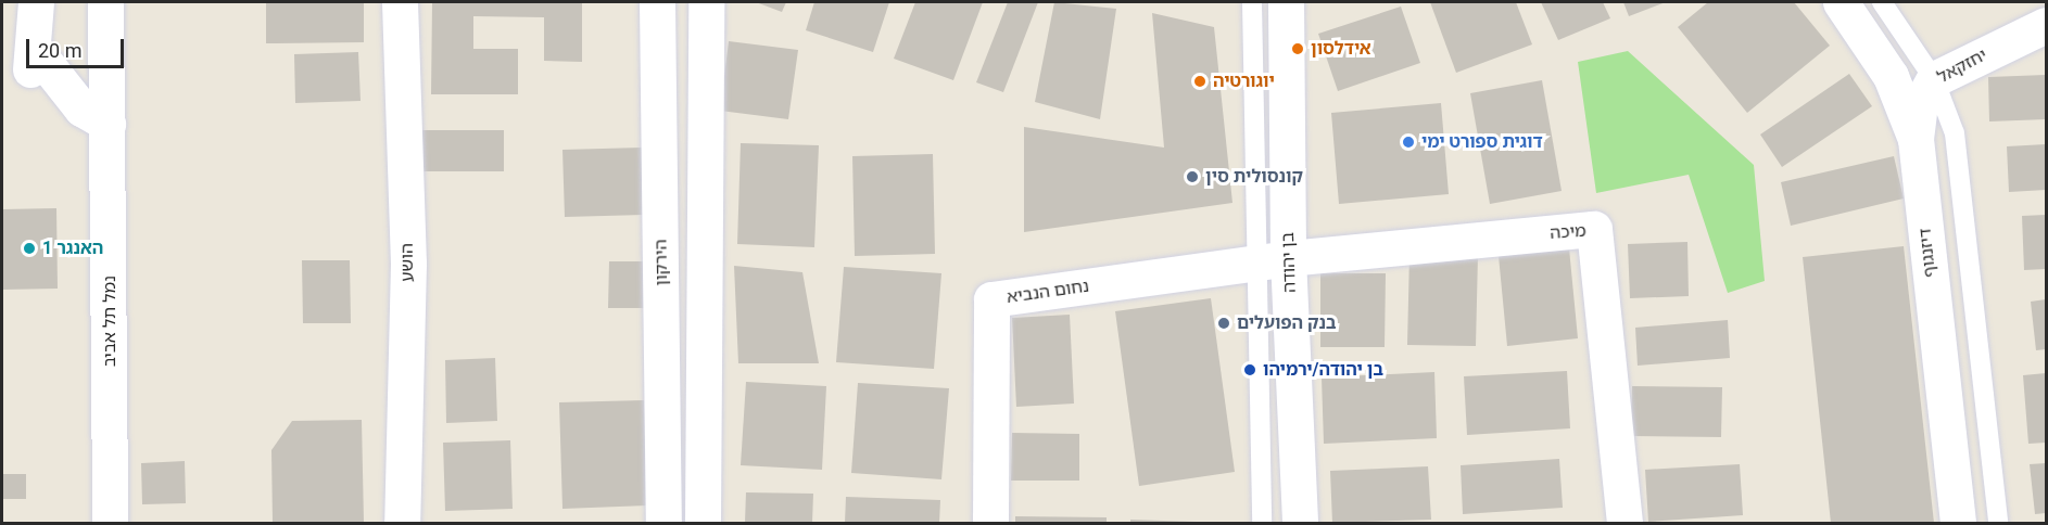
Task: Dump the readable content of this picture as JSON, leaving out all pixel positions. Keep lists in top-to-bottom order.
{
  "streets": {
    "street": [
      "יחזקאל",
      "מיכה",
      "דיזנגוף",
      "הושע",
      "הירקון",
      "בן יהודה",
      "נחום הנביא",
      "נמל תל אביב"
    ]
  },
  "crossings": [
    ["יחזקאל", "דיזנגוף"],
    ["מיכה", "בן יהודה"],
    ["מיכה", "נחום הנביא"],
    ["בן יהודה", "נחום הנביא"]
  ],
  "places": [
    "אידלסון",
    "יוגורטיה",
    "דוגית ספורט ימי",
    "קונסולית סין",
    "האנגר 1",
    "בנק הפועלים",
    "בן יהודה/ירמיהו"
  ],
  "scale_bar": "20 m"
}
